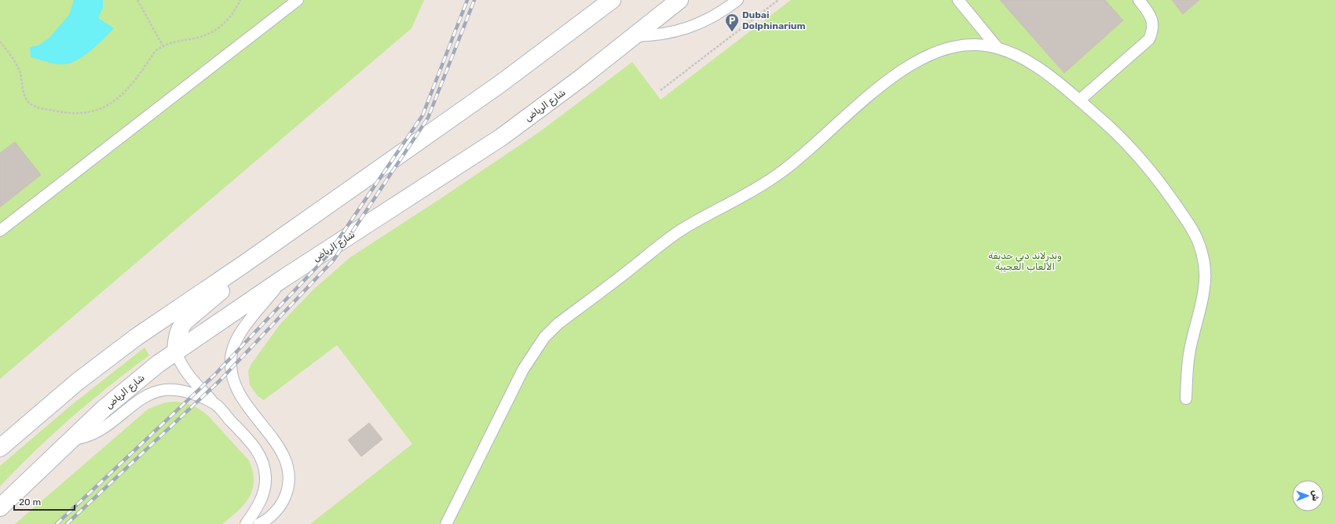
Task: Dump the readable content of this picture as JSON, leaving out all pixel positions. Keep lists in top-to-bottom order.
{
  "streets": {
    "main road": ["شارع الرياض"]
  },
  "parks": ["وندرلاند دبي حديقة الألعاب العجيبة"],
  "places": {
    "parking": ["Dubai Dolphinarium"]
  },
  "scale_bar": "20 m",
  "north": "right"
}
